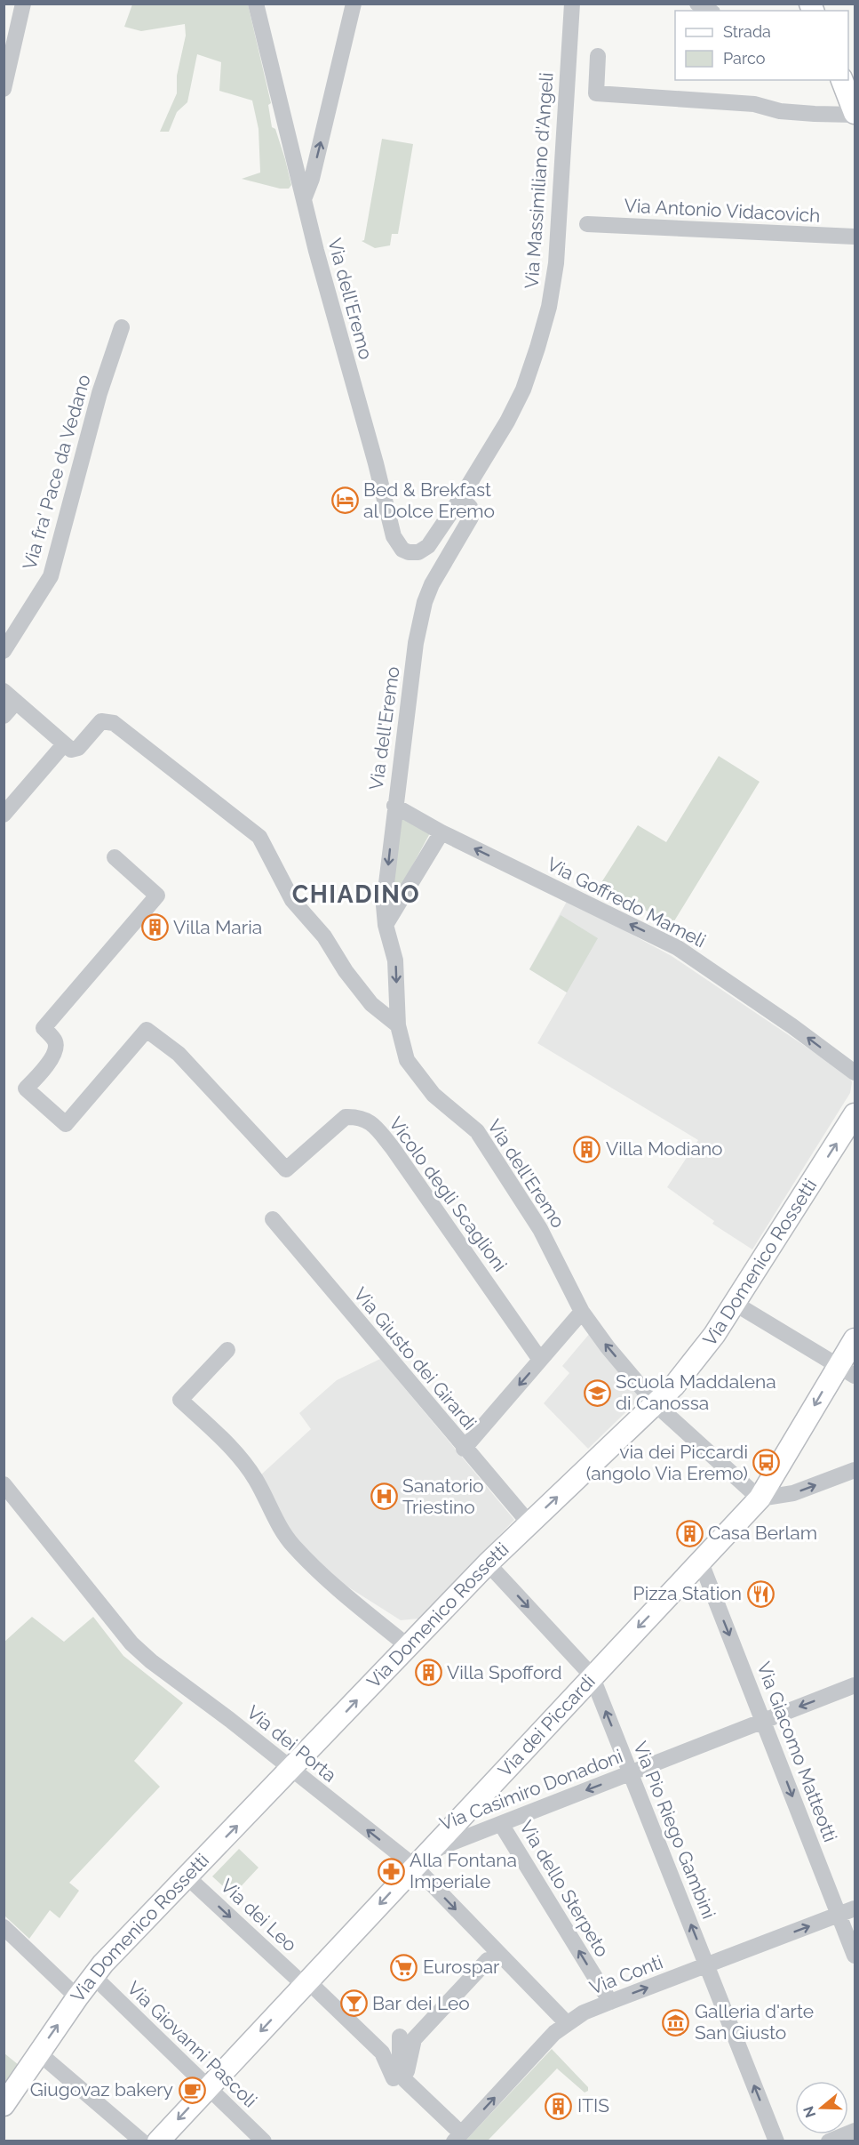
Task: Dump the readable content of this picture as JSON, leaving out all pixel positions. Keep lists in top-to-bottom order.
{
  "streets": {
    "main road": ["Via Domenico Rossetti", "Via dei Piccardi"],
    "street": [
      "Via Massimiliano d'Angeli",
      "Via Antonio Vidacovich",
      "Via dell'Eremo",
      "Via fra' Pace da Vedano",
      "Via Goffredo Mameli",
      "Vicolo degli Scaglioni",
      "Via Giusto dei Girardi",
      "Via dei Porta",
      "Via Giacomo Matteotti",
      "Via Casimiro Donadoni",
      "Via Pio Riego Gambini",
      "Via dello Sterpeto",
      "Via dei Leo",
      "Via Conti",
      "Via Giovanni Pascoli"
    ]
  },
  "crossings": [
    ["Via Massimiliano d'Angeli", "Via dell'Eremo"],
    ["Via dell'Eremo", "Via Goffredo Mameli"],
    ["Via dell'Eremo", "Via Domenico Rossetti"],
    ["Via dell'Eremo", "Via dei Piccardi"],
    ["Via Domenico Rossetti", "Via Giusto dei Girardi"],
    ["Via Domenico Rossetti", "Via dei Porta"],
    ["Via Domenico Rossetti", "Via Pio Riego Gambini"],
    ["Via Domenico Rossetti", "Via dei Leo"],
    ["Via Domenico Rossetti", "Via Giovanni Pascoli"],
    ["Via dei Piccardi", "Via dei Porta"],
    ["Via dei Piccardi", "Via Giacomo Matteotti"],
    ["Via dei Piccardi", "Via Casimiro Donadoni"],
    ["Via dei Piccardi", "Via Pio Riego Gambini"],
    ["Via dei Piccardi", "Via dei Leo"],
    ["Via dei Piccardi", "Via Giovanni Pascoli"],
    ["Via dei Porta", "Via dei Leo"],
    ["Via dei Porta", "Via Conti"],
    ["Via Giacomo Matteotti", "Via Casimiro Donadoni"],
    ["Via Giacomo Matteotti", "Via Conti"],
    ["Via Casimiro Donadoni", "Via Pio Riego Gambini"],
    ["Via Casimiro Donadoni", "Via dello Sterpeto"],
    ["Via Pio Riego Gambini", "Via Conti"],
    ["Via dello Sterpeto", "Via Conti"]
  ],
  "one_way": [
    "Via Goffredo Mameli",
    "Via Domenico Rossetti",
    "Via dei Piccardi",
    "Via Giacomo Matteotti",
    "Via Casimiro Donadoni",
    "Via dello Sterpeto",
    "Via dei Leo",
    "Via Conti"
  ],
  "districts": ["CHIADINO"],
  "places": {
    "hotel": ["Bed & Brekfast al Dolce Eremo"],
    "building": [
      "Villa Maria",
      "Villa Modiano",
      "Casa Berlam",
      "Villa Spofford",
      "ITIS"
    ],
    "school or university": ["Scuola Maddalena di Canossa"],
    "bus stop": ["via dei Piccardi (angolo Via Eremo)"],
    "hospital": ["Sanatorio Triestino"],
    "restaurant": ["Pizza Station"],
    "pharmacy": ["Alla Fontana Imperiale"],
    "supermarket": ["Eurospar"],
    "bar": ["Bar dei Leo"],
    "museum": ["Galleria d'arte San Giusto"],
    "cafe": ["Giugovaz bakery"]
  },
  "legend": ["Strada", "Parco"],
  "north": "left"
}
